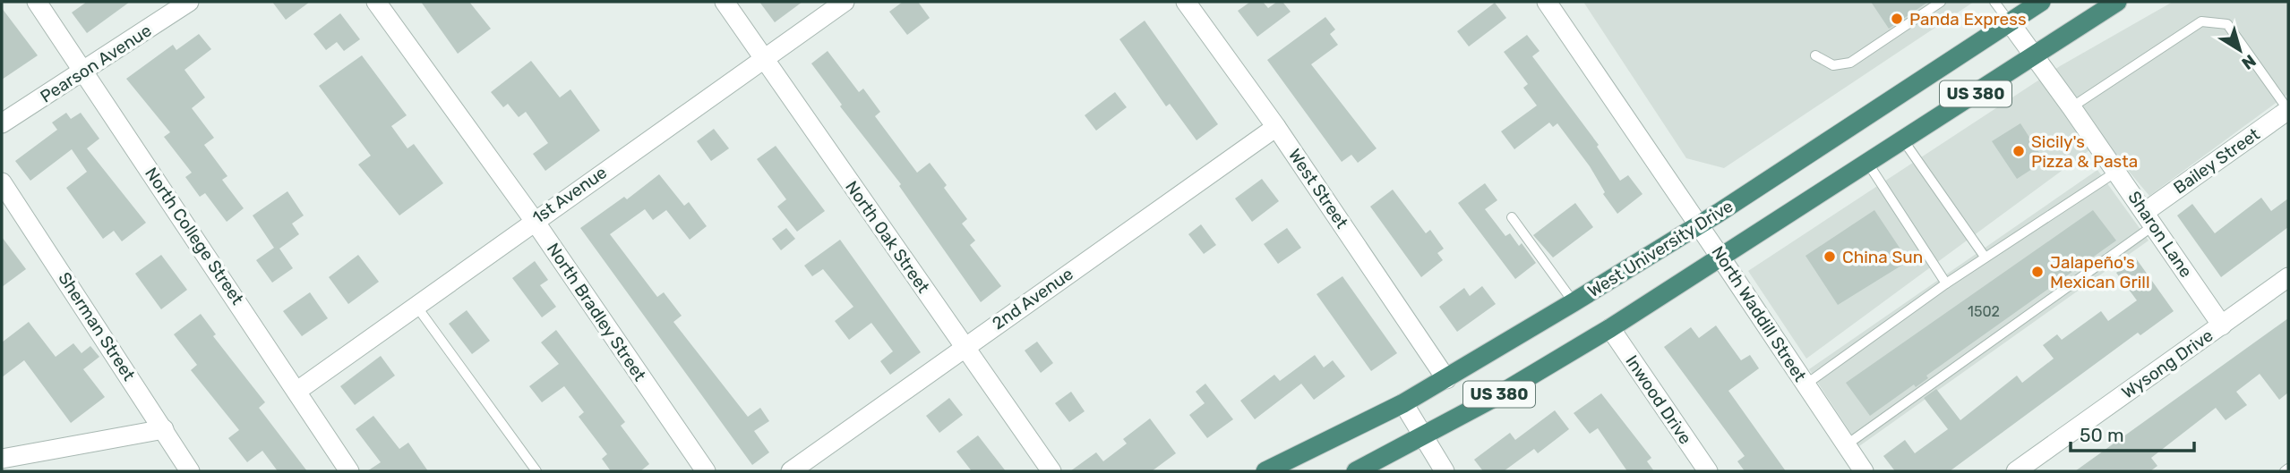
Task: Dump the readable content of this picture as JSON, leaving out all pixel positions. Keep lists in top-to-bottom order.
{
  "streets": {
    "highway": ["US 380", "West University Drive"],
    "street": [
      "Pearson Avenue",
      "Bailey Street",
      "West Street",
      "1st Avenue",
      "Sharon Lane",
      "North College Street",
      "North Oak Street",
      "2nd Avenue",
      "North Bradley Street",
      "North Waddill Street",
      "Sherman Street",
      "Wysong Drive",
      "Inwood Drive"
    ]
  },
  "crossings": [
    ["Pearson Avenue", "North College Street"],
    ["US 380", "Sharon Lane"],
    ["US 380", "North Waddill Street"],
    ["US 380", "Inwood Drive"],
    ["Bailey Street", "Sharon Lane"],
    ["West Street", "West University Drive"],
    ["West Street", "2nd Avenue"],
    ["1st Avenue", "North College Street"],
    ["1st Avenue", "North Oak Street"],
    ["1st Avenue", "North Bradley Street"],
    ["Sharon Lane", "West University Drive"],
    ["Sharon Lane", "Wysong Drive"],
    ["North Oak Street", "2nd Avenue"],
    ["West University Drive", "North Waddill Street"]
  ],
  "places": [
    "Panda Express",
    "Sicily's Pizza & Pasta",
    "China Sun",
    "Jalapeño's Mexican Grill"
  ],
  "house_numbers": ["1502"],
  "scale_bar": "50 m",
  "north": "bottom right"
}
